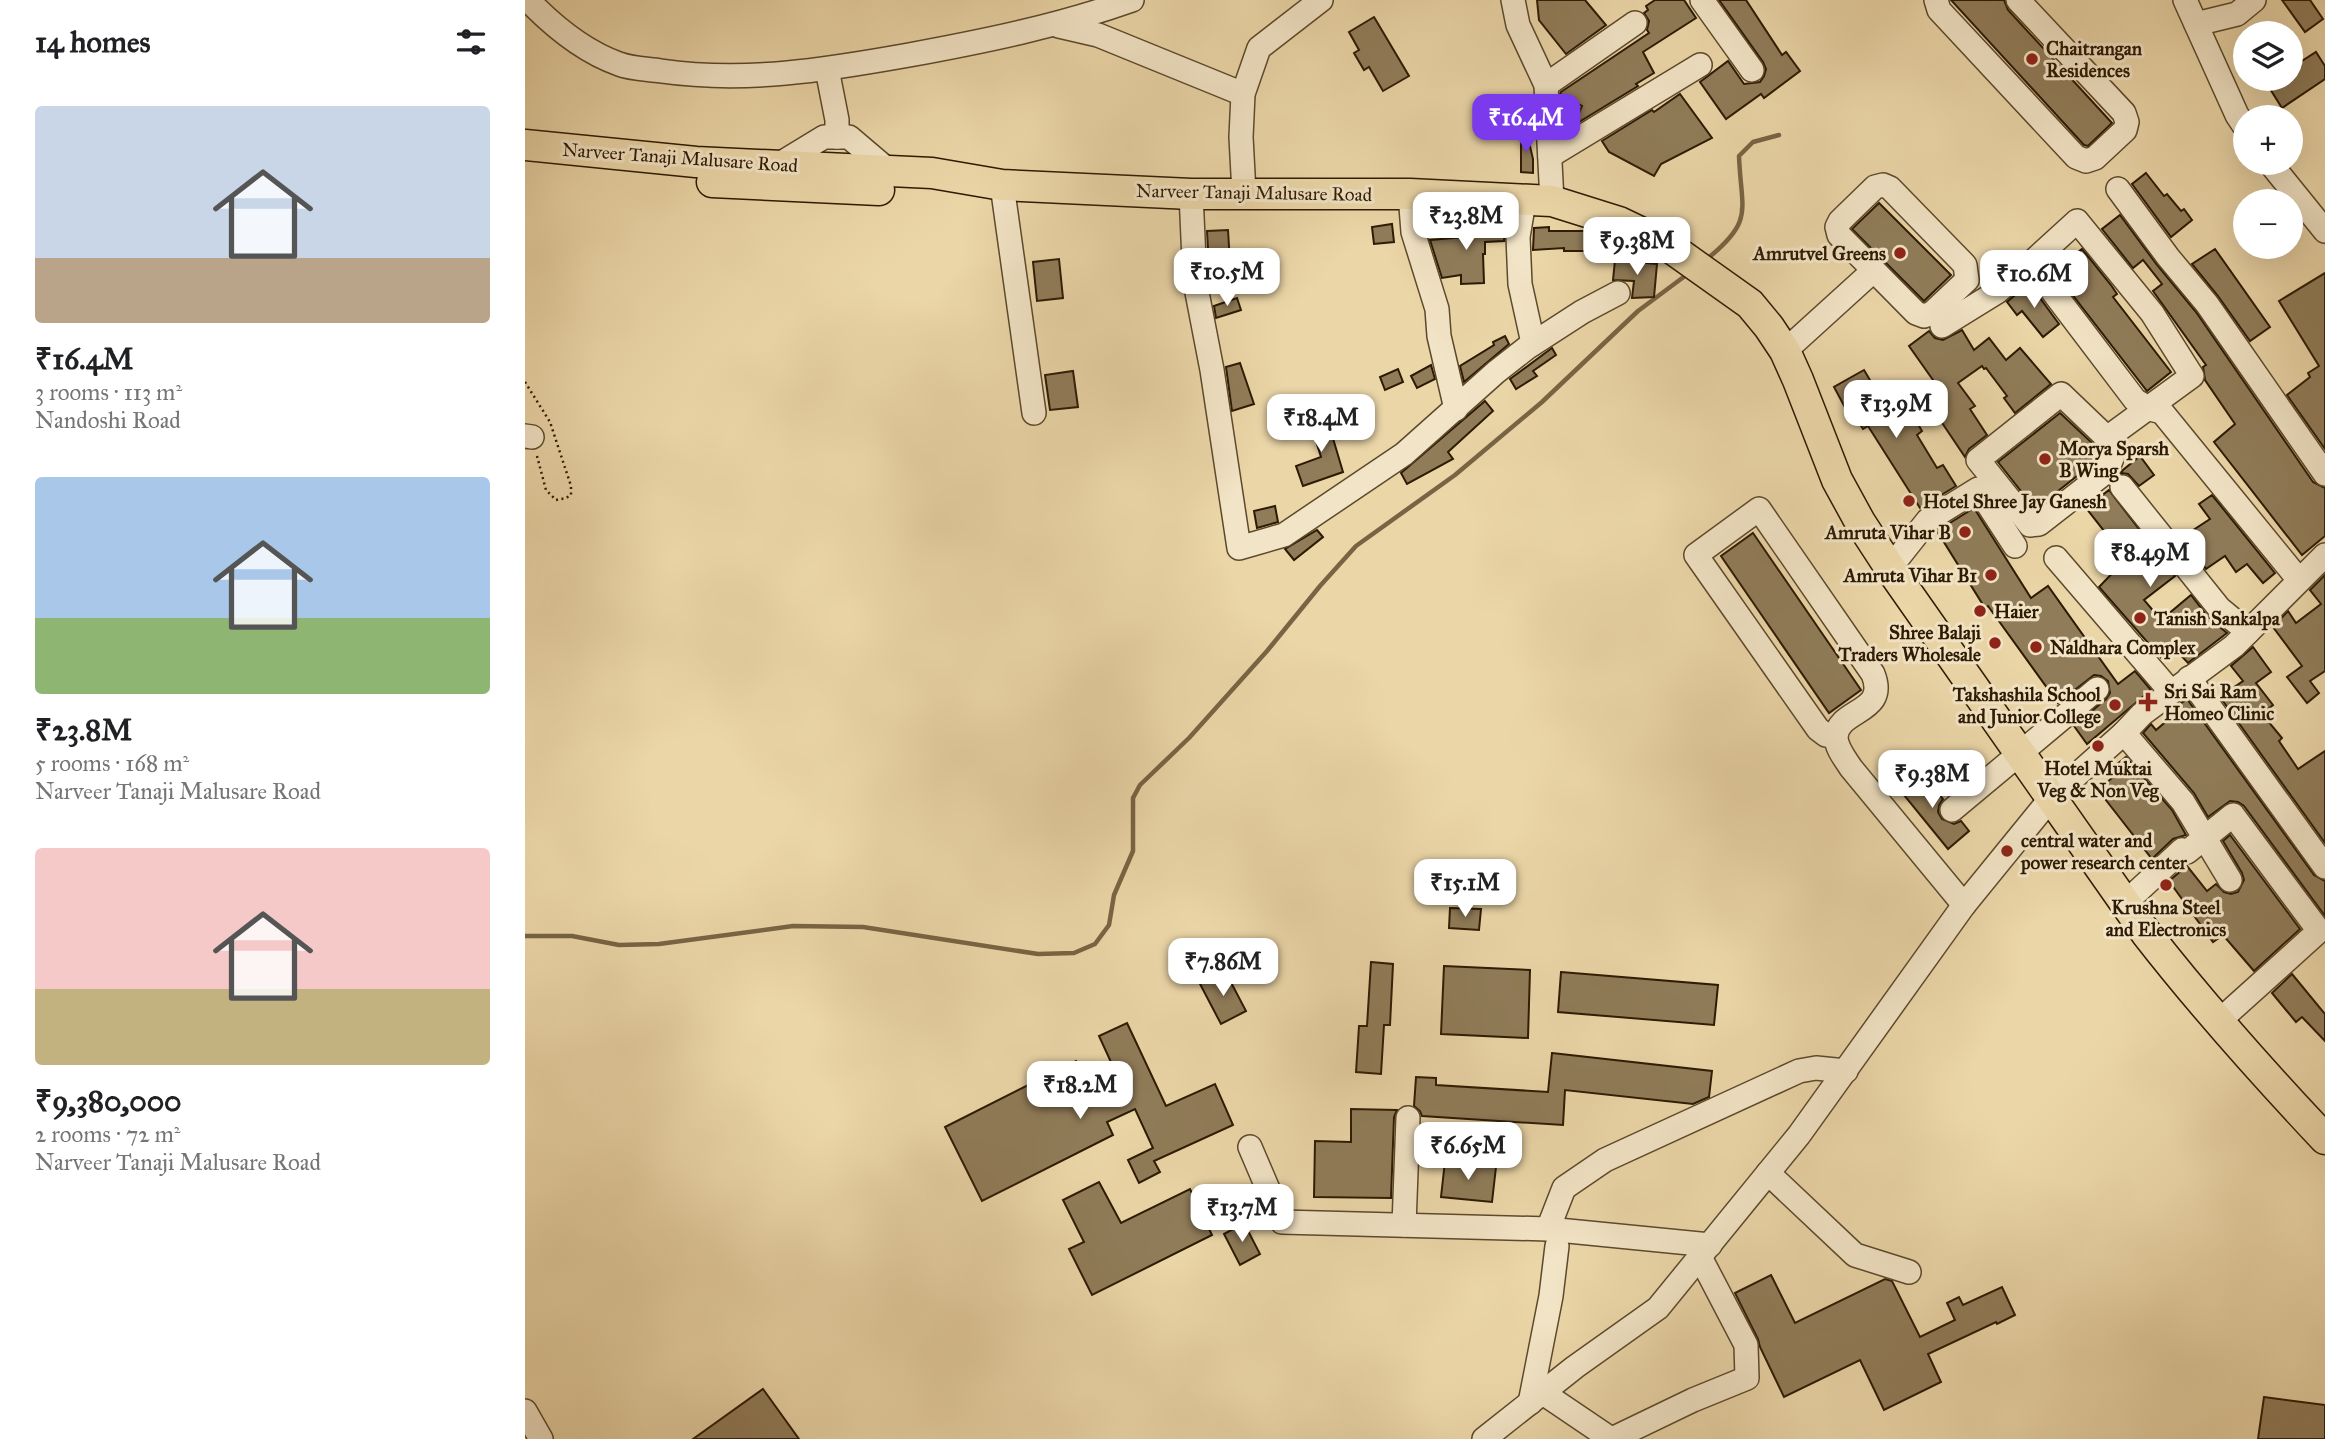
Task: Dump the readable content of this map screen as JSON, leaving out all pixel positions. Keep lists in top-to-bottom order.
{
  "streets": {
    "main road": ["Narveer Tanaji Malusare Road"]
  },
  "places": {
    "other": [
      "Chaitrangan Residences",
      "Amrutvel Greens",
      "Morya Sparsh B Wing",
      "Hotel Shree Jay Ganesh",
      "Amruta Vihar B",
      "Amruta Vihar B1",
      "Haier",
      "Tanish Sankalpa",
      "Shree Balaji Traders Wholesale",
      "Naldhara Complex",
      "Takshashila School and Junior College",
      "Hotel Muktai Veg & Non Veg",
      "central water and power research center",
      "Krushna Steel and Electronics"
    ],
    "health": ["Sri Sai Ram Homeo Clinic"]
  },
  "page": {
    "heading": "14 homes",
    "map_buttons": ["+", "−"],
    "list": [
      {
        "name": "₹16.4M",
        "note": "3 rooms · 113 m² · Nandoshi Road"
      },
      {
        "name": "₹23.8M",
        "note": "5 rooms · 168 m² · Narveer Tanaji Malusare Road"
      },
      {
        "name": "₹9,380,000",
        "note": "2 rooms · 72 m² · Narveer Tanaji Malusare Road"
      }
    ],
    "price": [
      "₹16.4M",
      "₹23.8M",
      "₹9.38M",
      "₹10.5M",
      "₹10.6M",
      "₹13.9M",
      "₹18.4M",
      "₹8.49M",
      "₹9.38M",
      "₹15.1M",
      "₹7.86M",
      "₹18.2M",
      "₹6.65M",
      "₹13.7M"
    ]
  }
}
